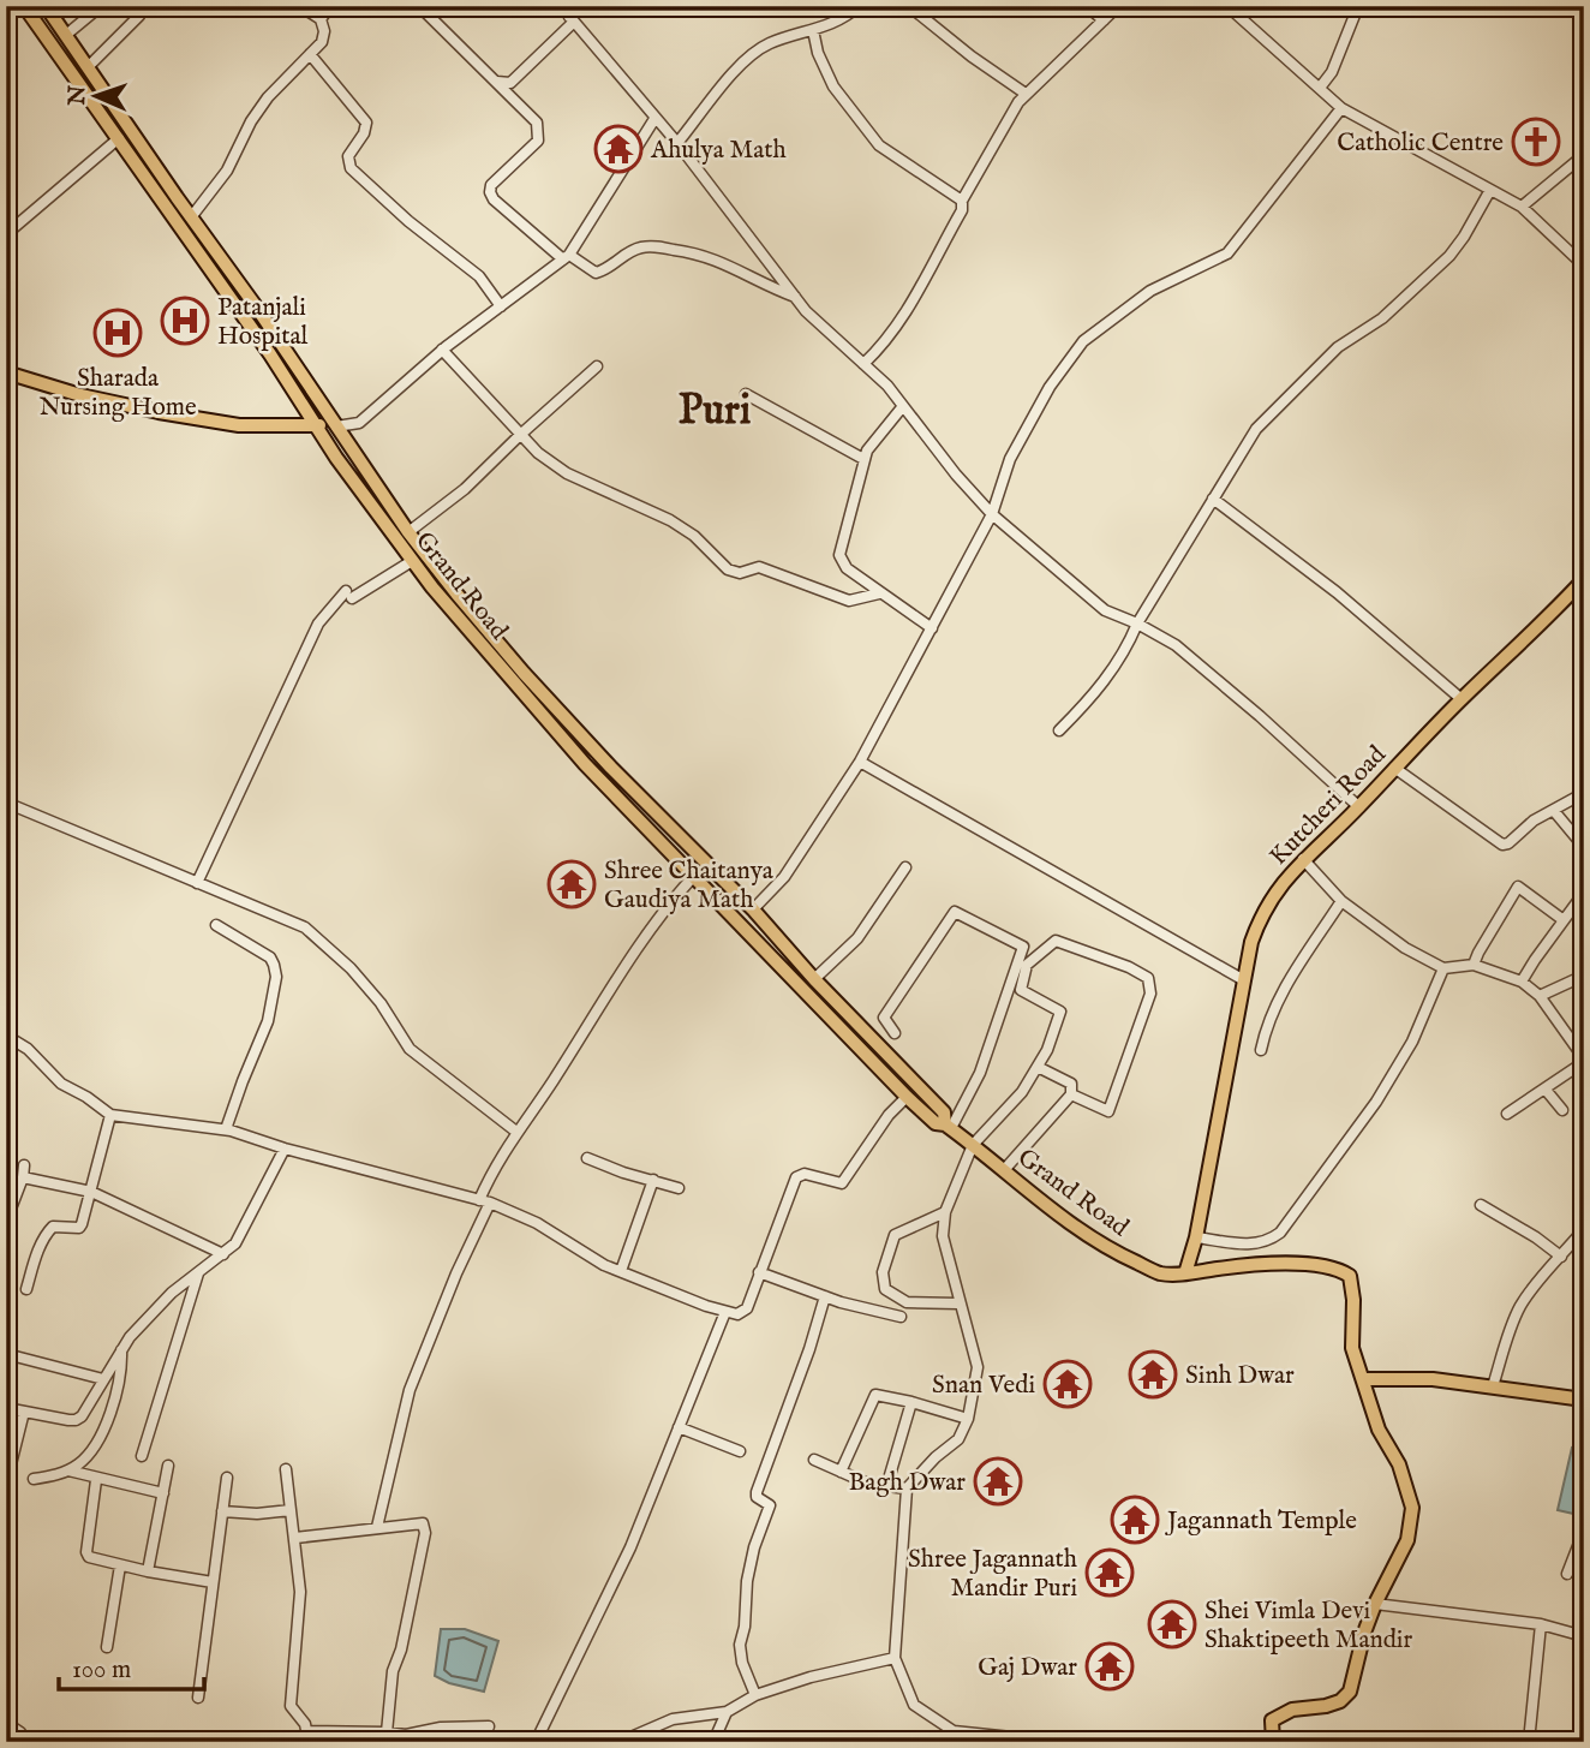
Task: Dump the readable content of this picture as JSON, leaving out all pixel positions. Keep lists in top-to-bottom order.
{
  "streets": {
    "main road": ["Grand Road", "Kutcheri Road"]
  },
  "crossings": [
    ["Grand Road", "Kutcheri Road"]
  ],
  "districts": ["Puri"],
  "places": {
    "church": ["Catholic Centre"],
    "temple": [
      "Ahulya Math",
      "Shree Chaitanya Gaudiya Math",
      "Sinh Dwar",
      "Snan Vedi",
      "Bagh Dwar",
      "Jagannath Temple",
      "Shree Jagannath Mandir Puri",
      "Shei Vimla Devi Shaktipeeth Mandir",
      "Gaj Dwar"
    ],
    "hospital": ["Patanjali Hospital", "Sharada Nursing Home"]
  },
  "scale_bar": "100 m",
  "north": "left"
}
